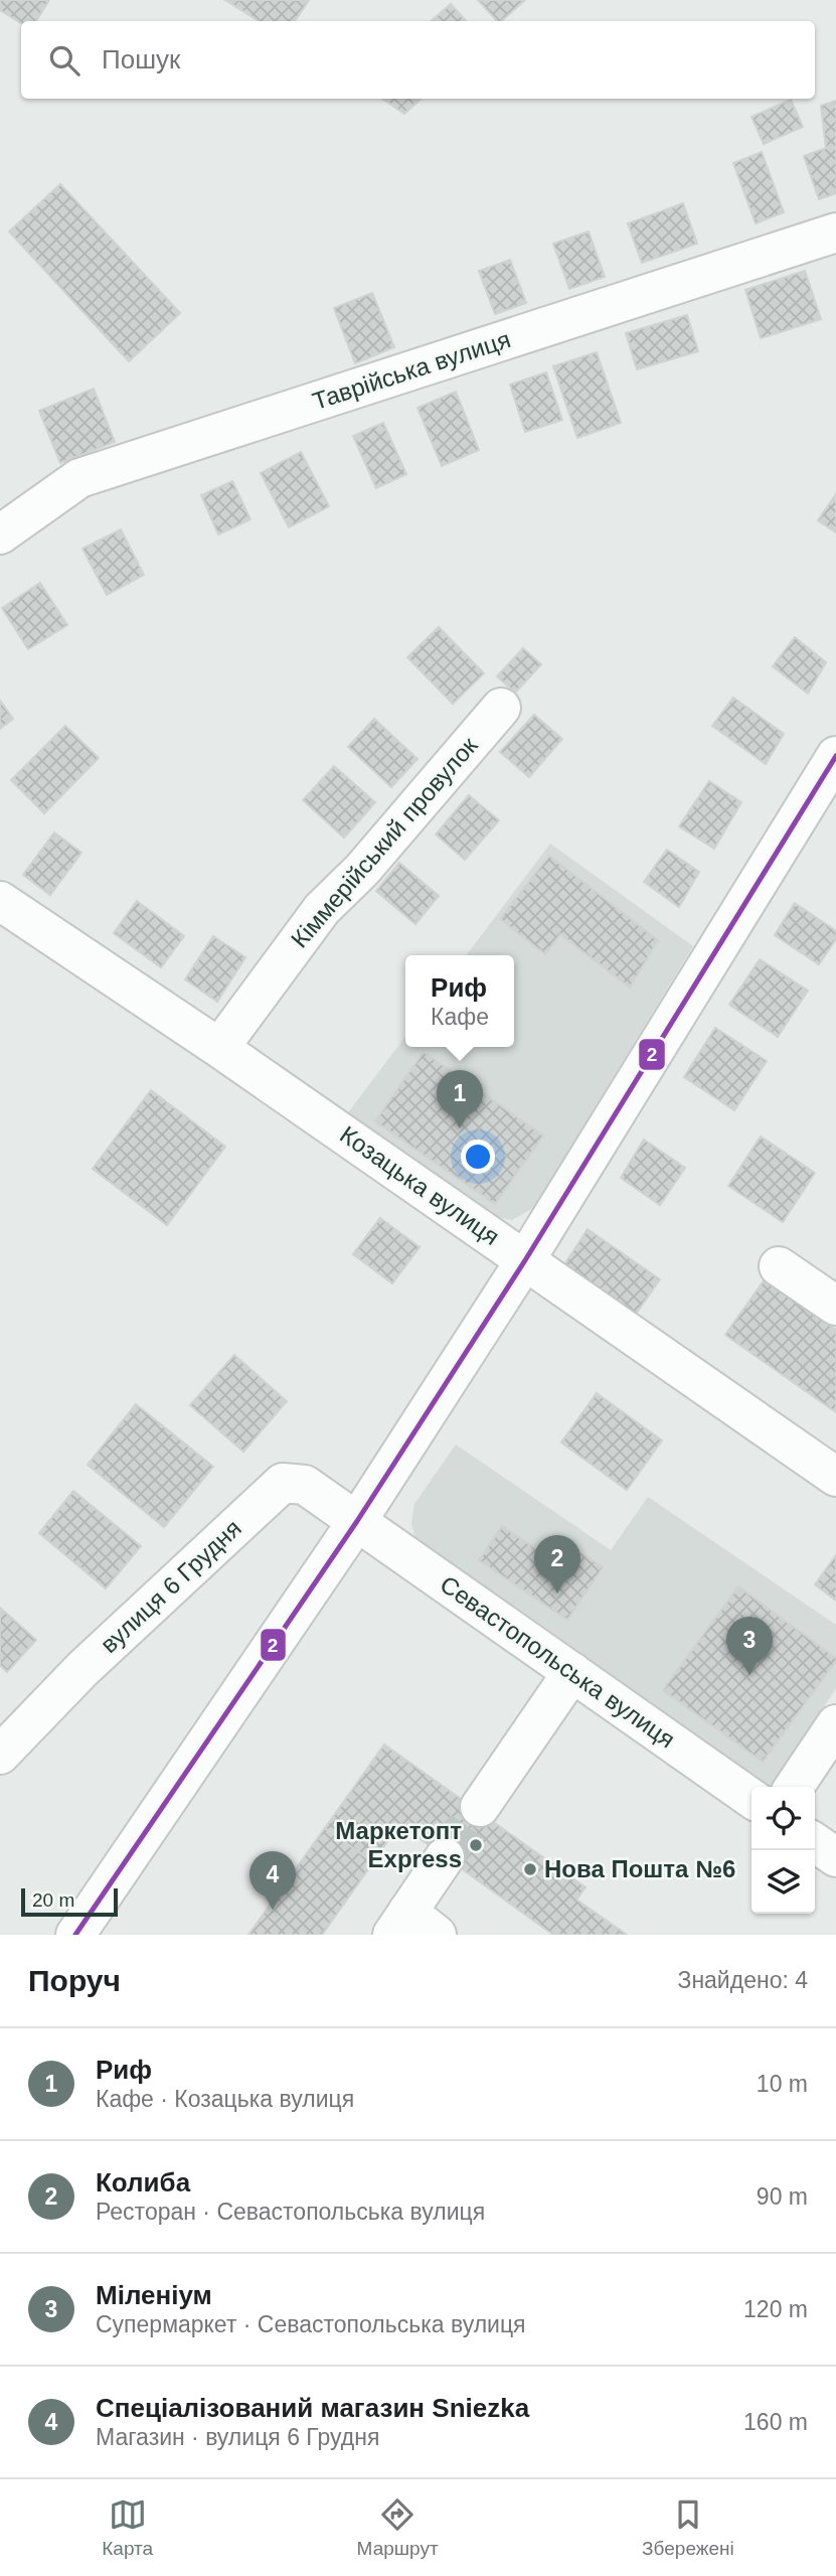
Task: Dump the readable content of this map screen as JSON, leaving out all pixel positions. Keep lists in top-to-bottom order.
{
  "streets": {
    "street": [
      "Таврійська вулиця",
      "Кіммерійський провулок",
      "Козацька вулиця",
      "вулиця 6 Грудня",
      "Севастопольська вулиця"
    ]
  },
  "crossings": [
    ["Кіммерійський провулок", "Козацька вулиця"],
    ["вулиця 6 Грудня", "Севастопольська вулиця"]
  ],
  "places": ["Маркетопт Express", "Нова Пошта №6"],
  "lines": ["transit line 2"],
  "scale_bar": "20 m",
  "page": {
    "search": "Пошук",
    "popup": ["Риф", "Кафе"],
    "pins": [
      "1",
      "2",
      "3",
      "4"
    ],
    "scale": "20 m",
    "heading": ["Поруч", "Знайдено: 4"],
    "list": [
      {
        "mark": "1",
        "name": "Риф",
        "note": "Кафе · Козацька вулиця",
        "value": "10 m"
      },
      {
        "mark": "2",
        "name": "Колиба",
        "note": "Ресторан · Севастопольська вулиця",
        "value": "90 m"
      },
      {
        "mark": "3",
        "name": "Міленіум",
        "note": "Супермаркет · Севастопольська вулиця",
        "value": "120 m"
      },
      {
        "mark": "4",
        "name": "Спеціалізований магазин Sniezka",
        "note": "Магазин · вулиця 6 Грудня",
        "value": "160 m"
      }
    ],
    "nav": ["Карта", "Маршрут", "Збережені"]
  }
}
